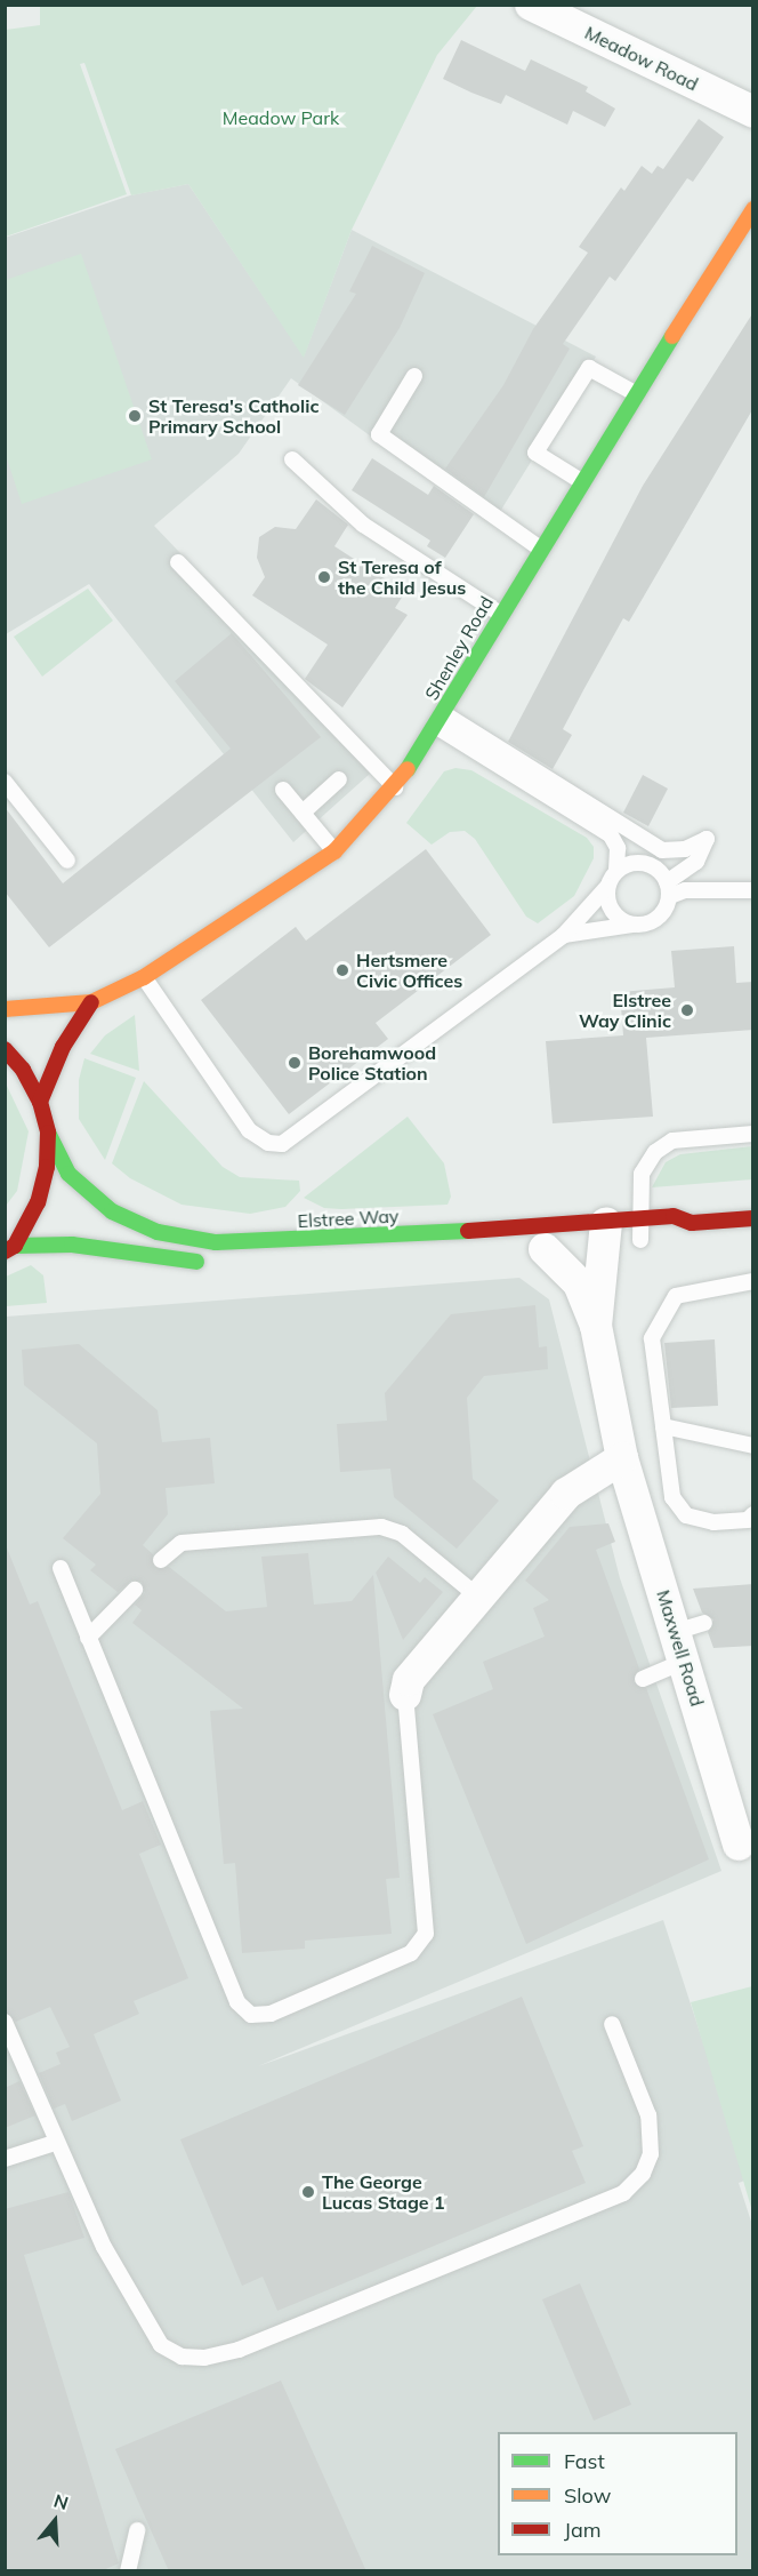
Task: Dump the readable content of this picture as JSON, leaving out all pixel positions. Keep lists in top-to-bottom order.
{
  "streets": {
    "main road": ["Shenley Road", "Elstree Way"],
    "street": ["Meadow Road", "Maxwell Road"]
  },
  "crossings": [
    ["Elstree Way", "Maxwell Road"]
  ],
  "parks": ["Meadow Park"],
  "places": [
    "St Teresa's Catholic Primary School",
    "St Teresa of the Child Jesus",
    "Hertsmere Civic Offices",
    "Elstree Way Clinic",
    "Borehamwood Police Station",
    "The George Lucas Stage 1"
  ],
  "legend": ["Fast", "Slow", "Jam"],
  "north": "top"
}
